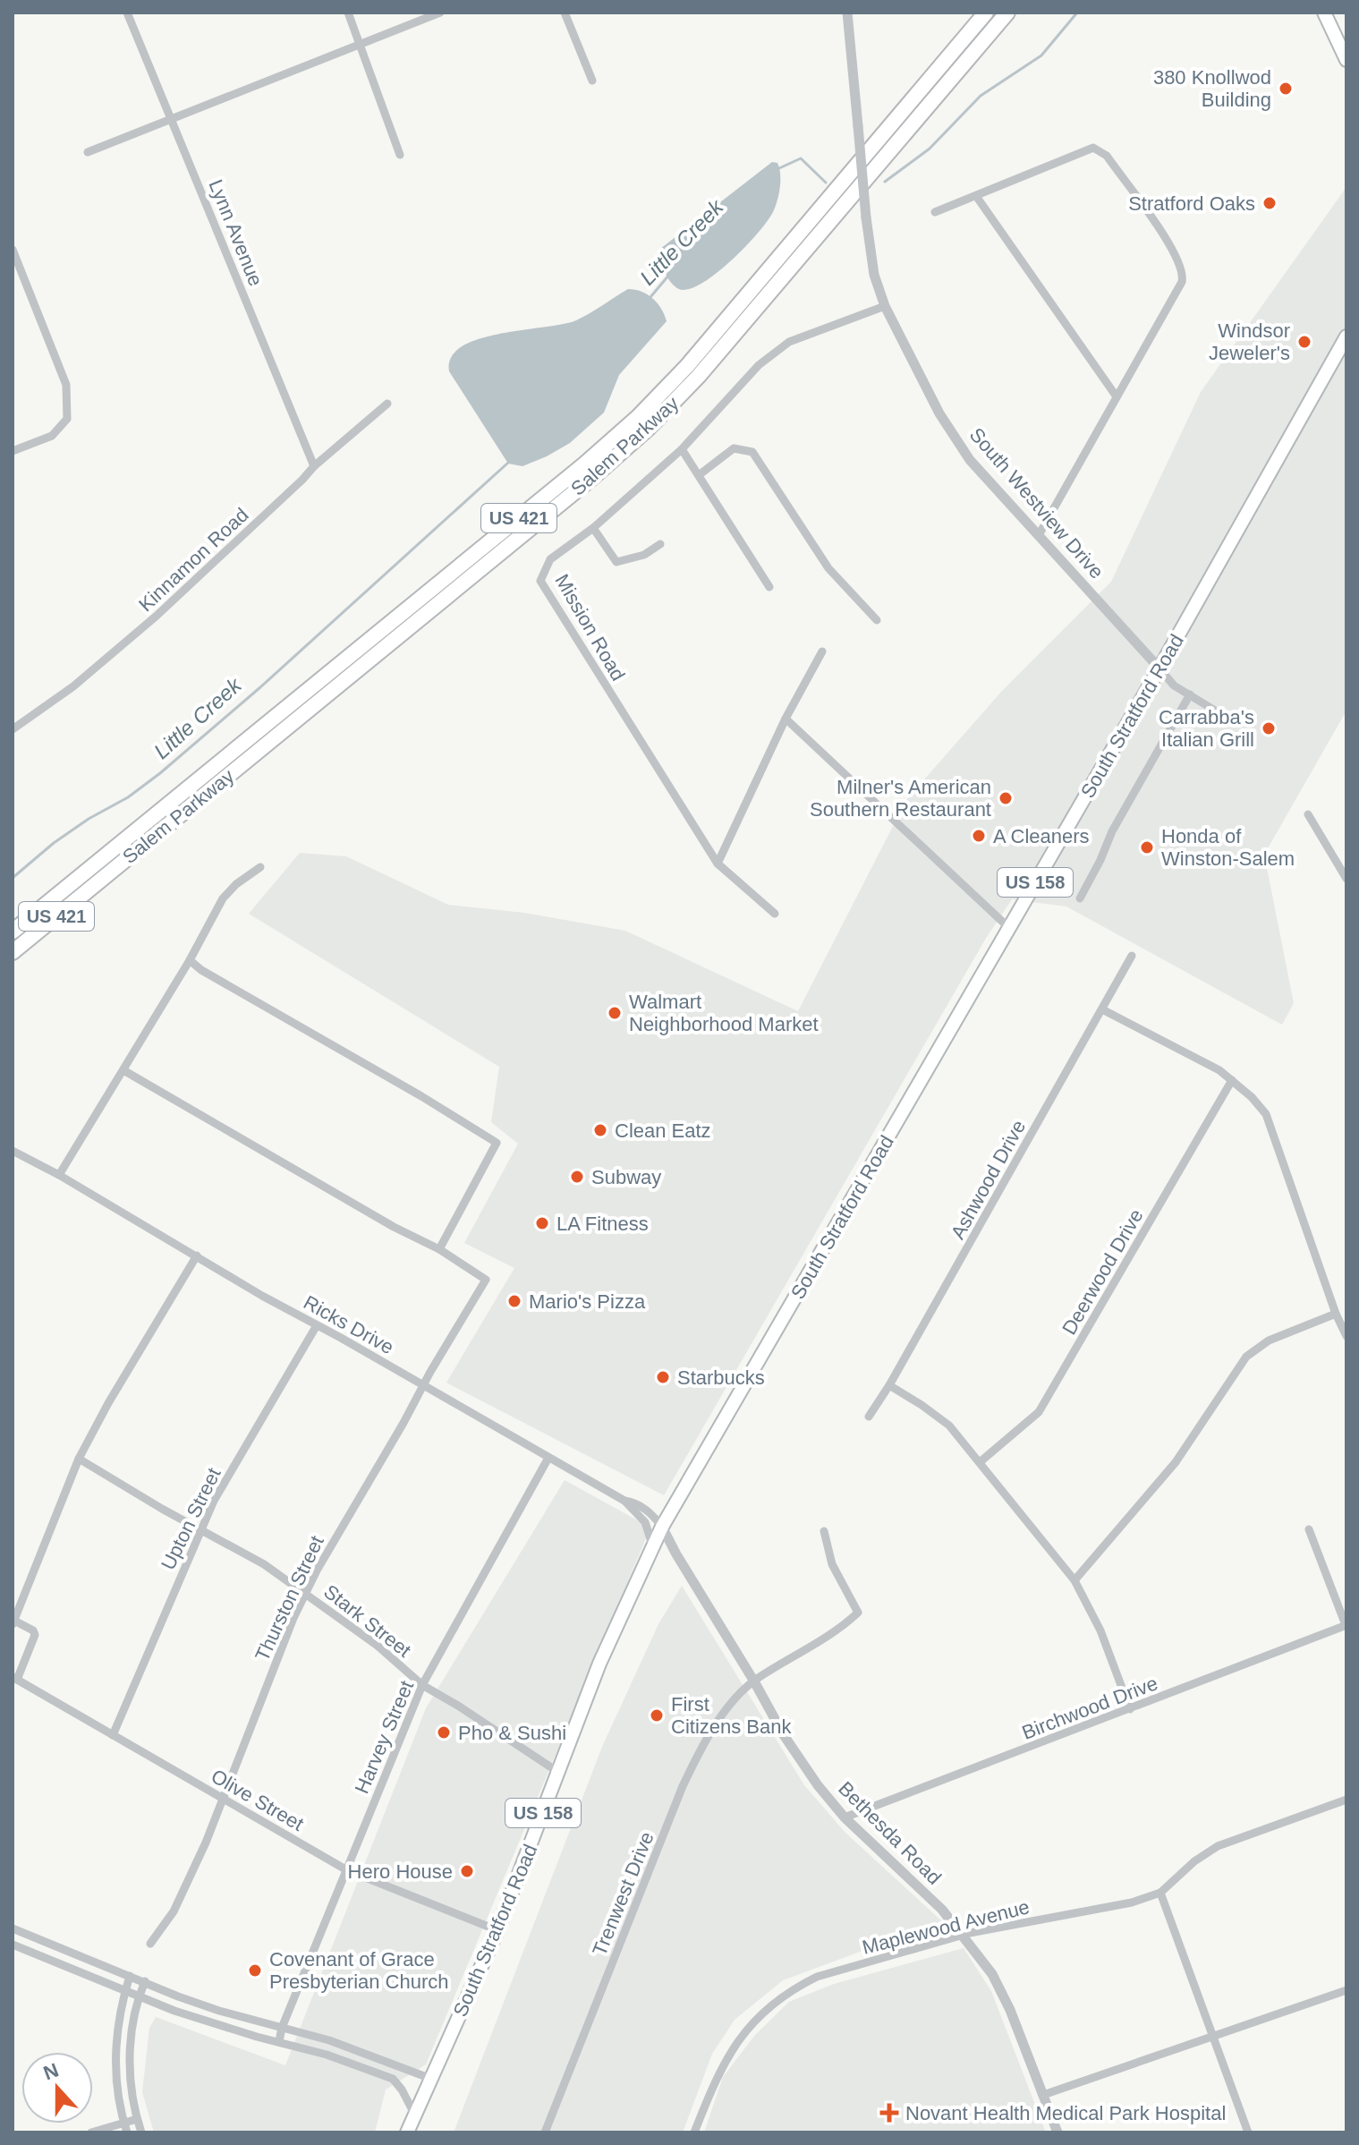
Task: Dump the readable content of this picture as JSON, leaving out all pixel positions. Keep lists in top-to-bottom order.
{
  "streets": {
    "highway": ["Salem Parkway", "US 421"],
    "main road": ["South Stratford Road", "US 158"],
    "street": [
      "Lynn Avenue",
      "South Westview Drive",
      "Kinnamon Road",
      "Mission Road",
      "Ashwood Drive",
      "Deerwood Drive",
      "Ricks Drive",
      "Upton Street",
      "Thurston Street",
      "Stark Street",
      "Birchwood Drive",
      "Harvey Street",
      "Olive Street",
      "Bethesda Road",
      "Trenwest Drive",
      "Maplewood Avenue"
    ]
  },
  "crossings": [
    ["Lynn Avenue", "Kinnamon Road"],
    ["South Westview Drive", "Mission Road"],
    ["South Westview Drive", "South Stratford Road"],
    ["South Stratford Road", "Ricks Drive"],
    ["South Stratford Road", "Stark Street"],
    ["South Stratford Road", "Olive Street"],
    ["South Stratford Road", "Bethesda Road"],
    ["Ricks Drive", "Upton Street"],
    ["Ricks Drive", "Thurston Street"],
    ["Ricks Drive", "Harvey Street"],
    ["Ricks Drive", "Bethesda Road"],
    ["Upton Street", "Stark Street"],
    ["Upton Street", "Olive Street"],
    ["Thurston Street", "Stark Street"],
    ["Thurston Street", "Olive Street"],
    ["Stark Street", "Harvey Street"],
    ["Birchwood Drive", "Bethesda Road"],
    ["Harvey Street", "Olive Street"],
    ["Bethesda Road", "Trenwest Drive"],
    ["Bethesda Road", "Maplewood Avenue"]
  ],
  "water": ["Little Creek"],
  "places": {
    "other": [
      "380 Knollwod Building",
      "Stratford Oaks",
      "Windsor Jeweler's",
      "Carrabba's Italian Grill",
      "Milner's American Southern Restaurant",
      "A Cleaners",
      "Honda of Winston-Salem",
      "Walmart Neighborhood Market",
      "Clean Eatz",
      "Subway",
      "LA Fitness",
      "Mario's Pizza",
      "Starbucks",
      "First Citizens Bank",
      "Pho & Sushi",
      "Hero House",
      "Covenant of Grace Presbyterian Church"
    ],
    "health": ["Novant Health Medical Park Hospital"]
  },
  "north": "top"
}
